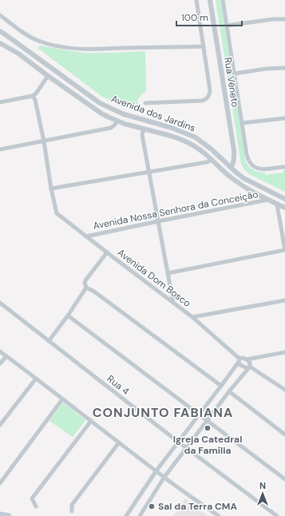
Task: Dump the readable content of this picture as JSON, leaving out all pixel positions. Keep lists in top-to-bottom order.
{
  "streets": {
    "street": [
      "Rua Vêneto",
      "Avenida dos Jardins",
      "Avenida Nossa Senhora da Conceição",
      "Avenida Dom Bosco",
      "Rua 4"
    ]
  },
  "crossings": [
    ["Rua Vêneto", "Avenida dos Jardins"],
    ["Avenida dos Jardins", "Avenida Nossa Senhora da Conceição"],
    ["Avenida Nossa Senhora da Conceição", "Avenida Dom Bosco"]
  ],
  "districts": ["CONJUNTO FABIANA"],
  "places": ["Igreja Catedral da Família", "Sal da Terra CMA"],
  "scale_bar": "100 m",
  "north": "top"
}
